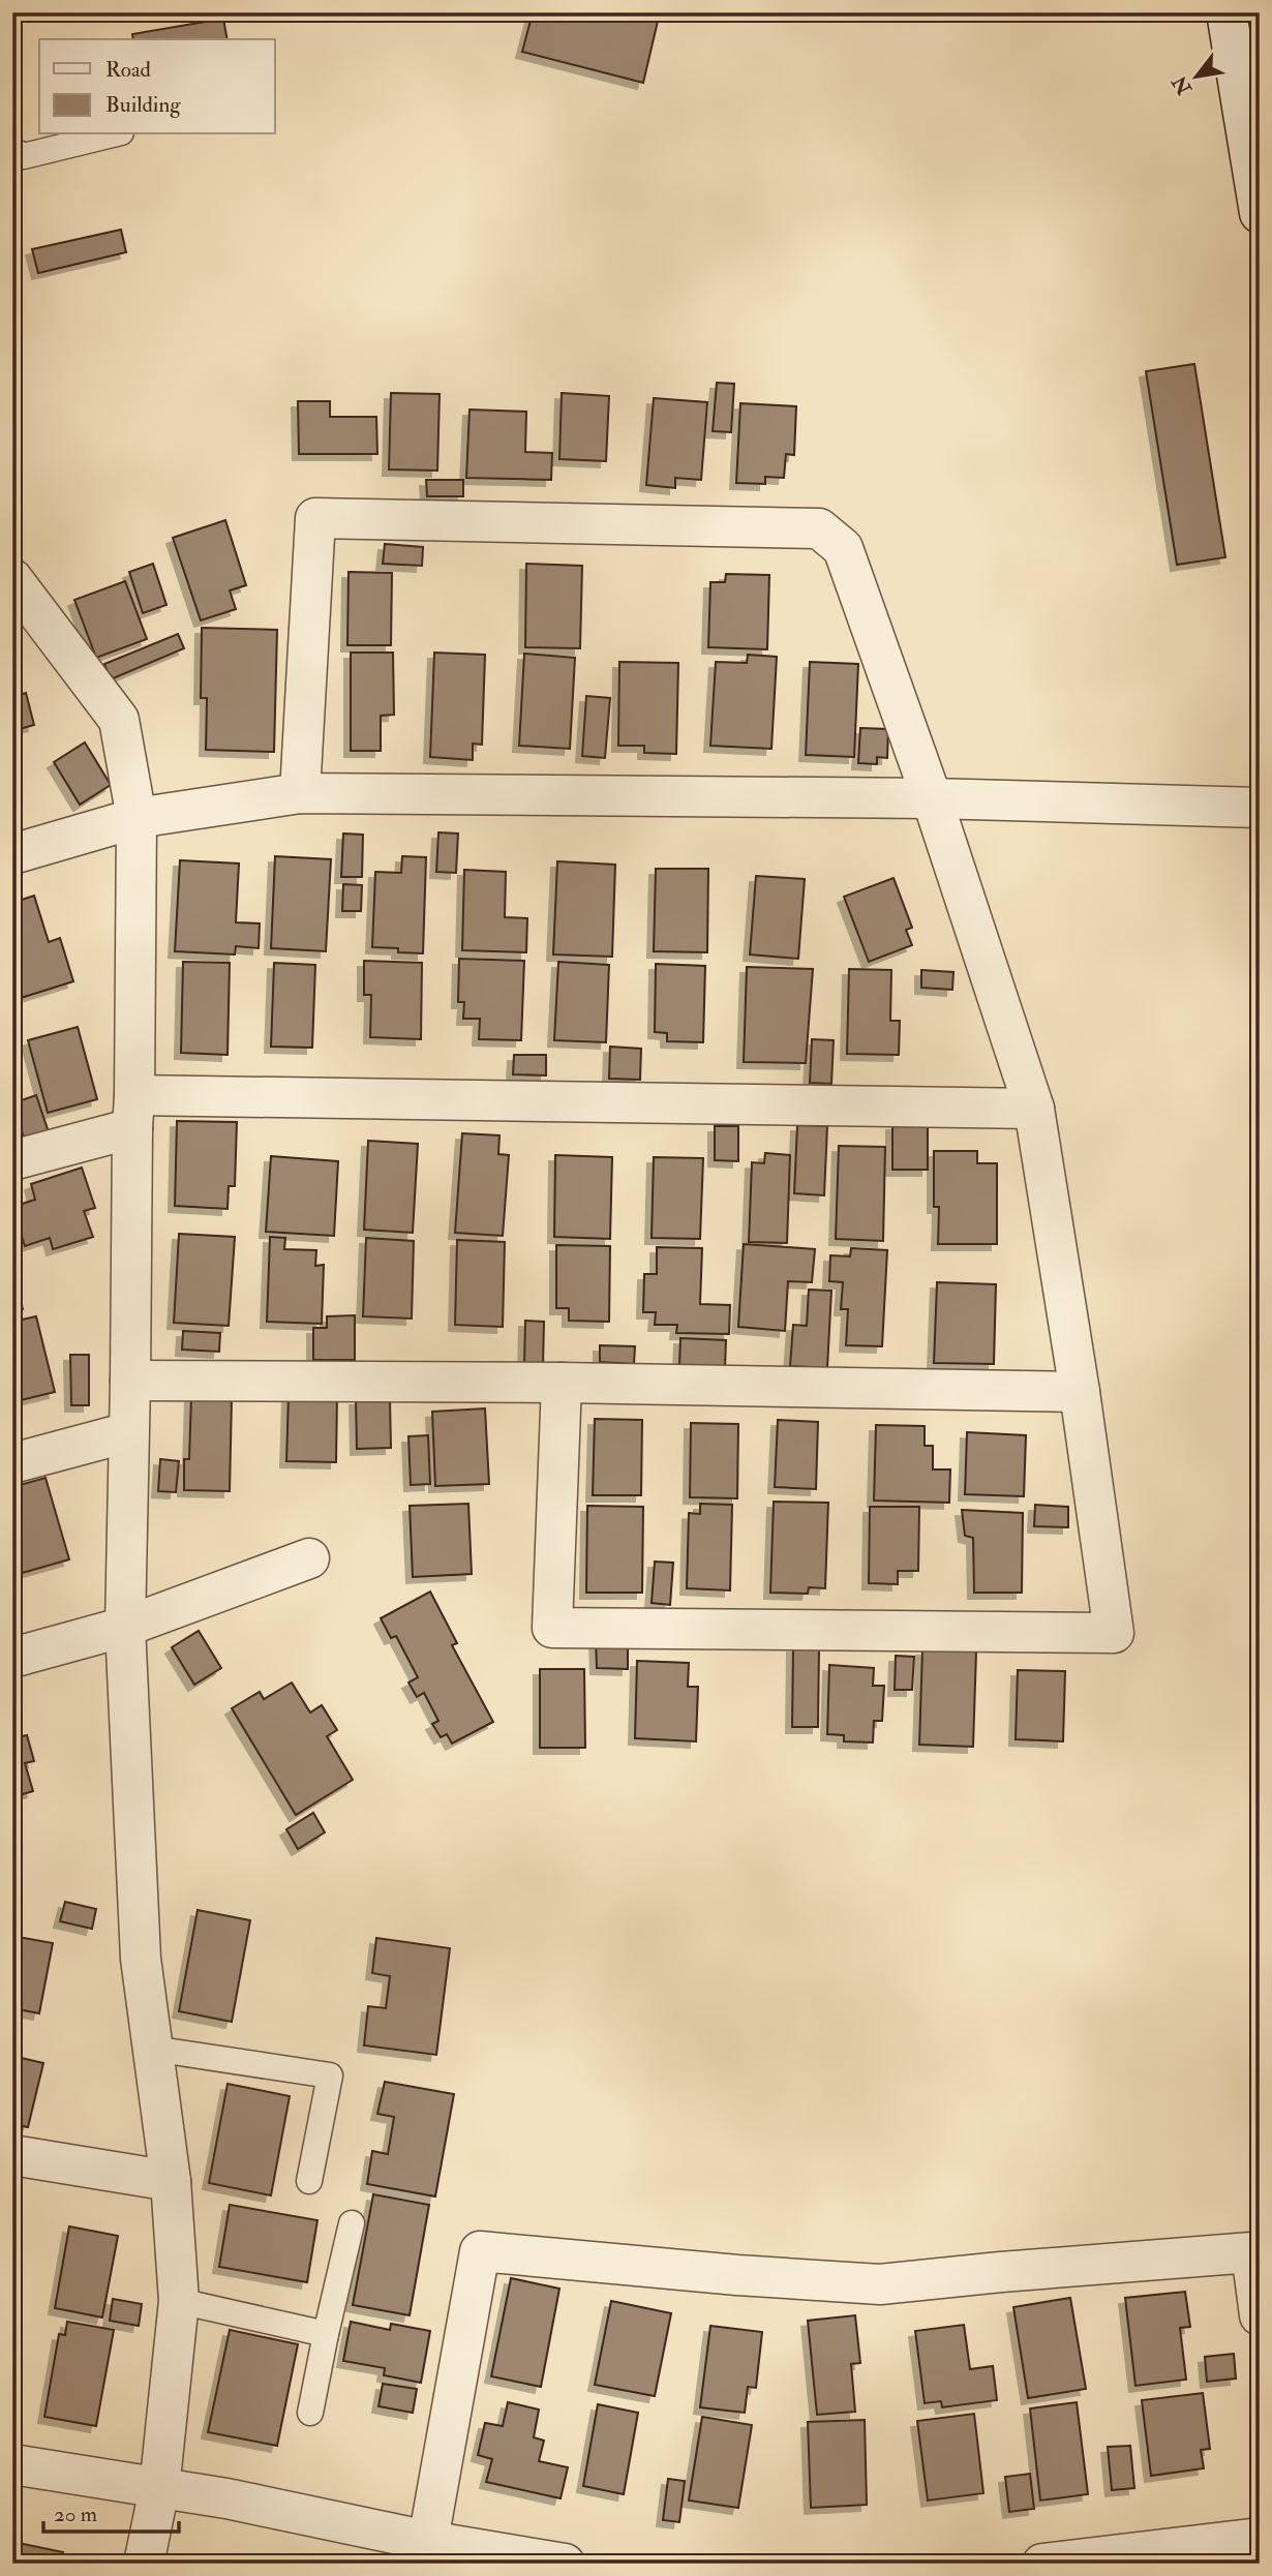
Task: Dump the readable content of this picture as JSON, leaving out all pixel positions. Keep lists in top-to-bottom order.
{
  "legend": ["Road", "Building"],
  "scale_bar": "20 m",
  "north": "bottom left"
}
